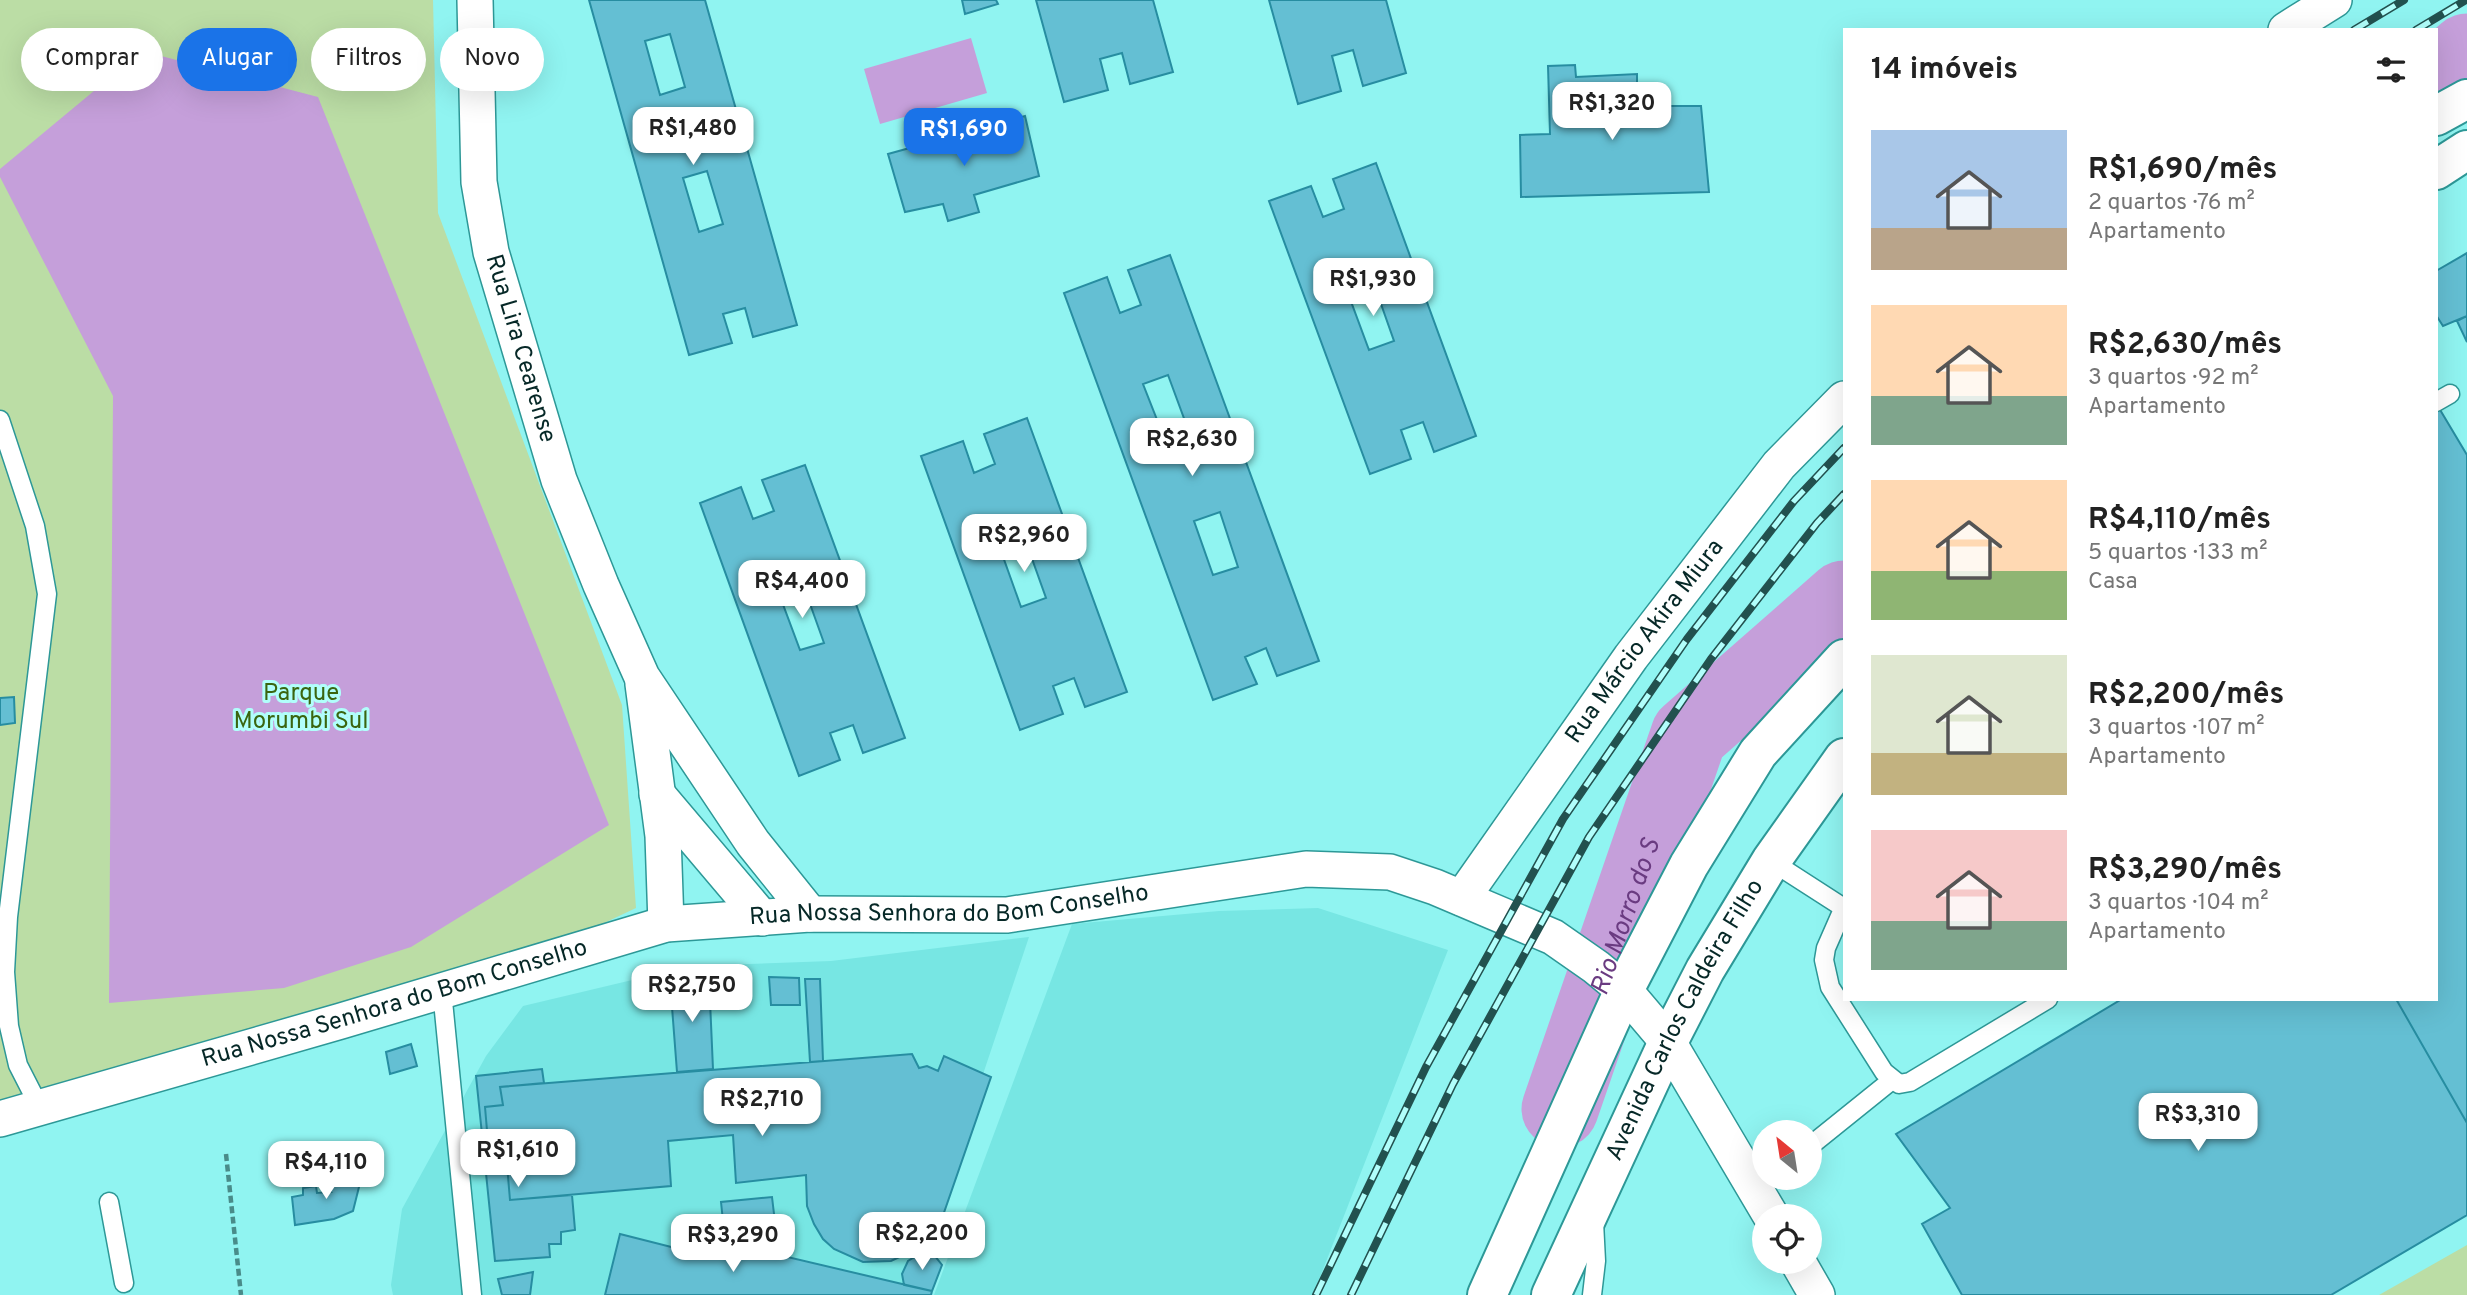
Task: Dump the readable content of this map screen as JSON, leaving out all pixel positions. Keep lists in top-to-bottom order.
{
  "streets": {
    "main road": ["Avenida Carlos Caldeira Filho"],
    "street": ["Rua Lira Cearense", "Rua Márcio Akira Miura", "Rua Nossa Senhora do Bom Conselho"]
  },
  "crossings": [
    ["Rua Lira Cearense", "Rua Nossa Senhora do Bom Conselho"],
    ["Rua Márcio Akira Miura", "Rua Nossa Senhora do Bom Conselho"],
    ["Rua Nossa Senhora do Bom Conselho", "Avenida Carlos Caldeira Filho"]
  ],
  "water": ["Rio Morro do S"],
  "parks": ["Parque Morumbi Sul"],
  "north": "top left",
  "page": {
    "chip": [
      "Comprar",
      "Alugar",
      "Filtros",
      "Novo"
    ],
    "heading": "14 imóveis",
    "price": [
      "R$1,320",
      "R$1,480",
      "R$1,690",
      "R$1,930",
      "R$2,630",
      "R$2,960",
      "R$4,400",
      "R$2,750",
      "R$2,710",
      "R$3,310",
      "R$1,610",
      "R$4,110",
      "R$2,200",
      "R$3,290"
    ],
    "list": [
      {
        "name": "R$1,690/mês",
        "note": "2 quartos · 76 m² · Apartamento"
      },
      {
        "name": "R$2,630/mês",
        "note": "3 quartos · 92 m² · Apartamento"
      },
      {
        "name": "R$4,110/mês",
        "note": "5 quartos · 133 m² · Casa"
      },
      {
        "name": "R$2,200/mês",
        "note": "3 quartos · 107 m² · Apartamento"
      },
      {
        "name": "R$3,290/mês",
        "note": "3 quartos · 104 m² · Apartamento"
      }
    ]
  }
}
